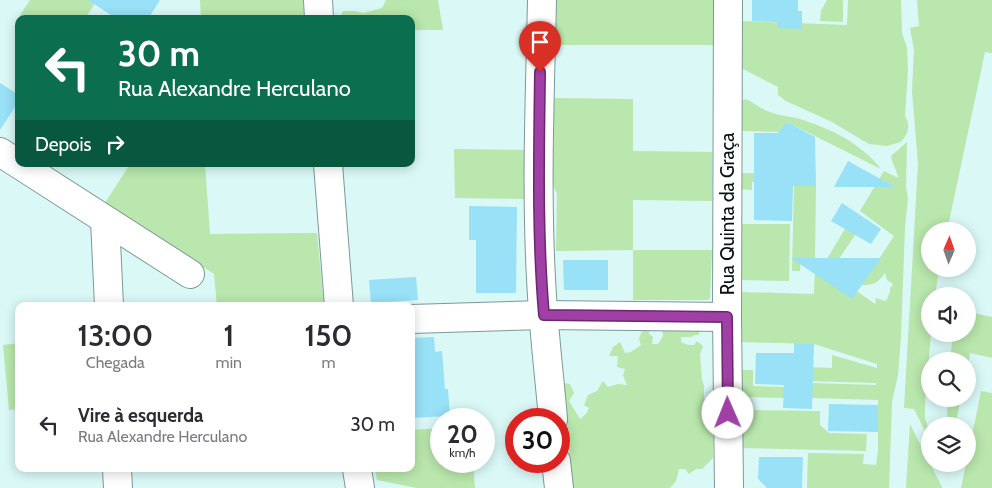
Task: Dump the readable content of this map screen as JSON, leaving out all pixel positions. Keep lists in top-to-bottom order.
{
  "streets": {
    "street": ["Rua Quinta da Graça"]
  },
  "north": "top",
  "page": {
    "turn": ["30 m", "Rua Alexandre Herculano"],
    "then": "Depois",
    "eta": [
      "13:00",
      "Chegada",
      "1",
      "min",
      "150",
      "m"
    ],
    "list": [
      {
        "name": "Vire à esquerda",
        "note": "Rua Alexandre Herculano",
        "value": "30 m"
      }
    ],
    "speed": "20 km/h",
    "limit": "30"
  }
}
